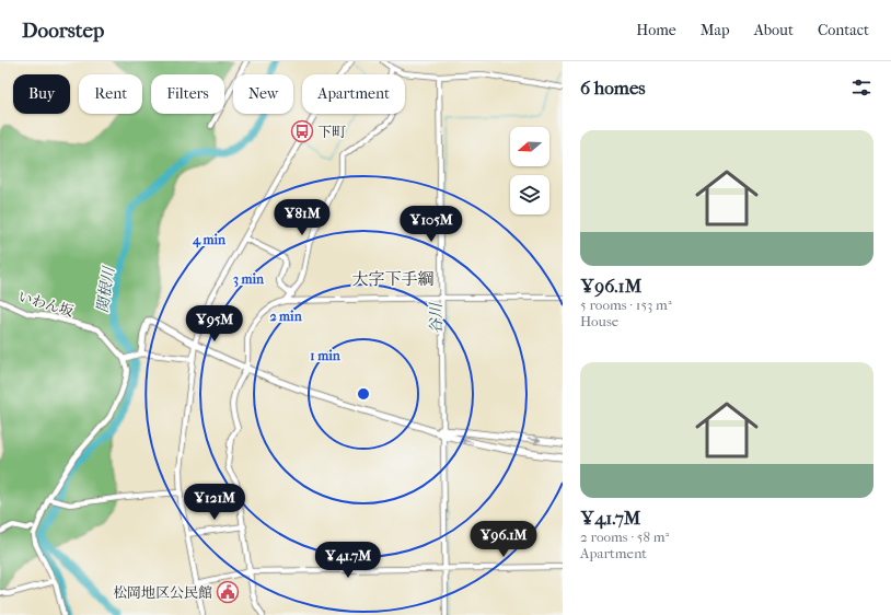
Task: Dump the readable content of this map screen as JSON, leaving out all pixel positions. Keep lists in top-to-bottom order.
{
  "streets": {
    "street": ["いわん坂"]
  },
  "districts": ["大字下手綱"],
  "water": ["関根川", "谷川"],
  "places": {
    "bus stop": ["下町"],
    "public building": ["松岡地区公民館"]
  },
  "north": "left",
  "page": {
    "header": "Doorstep",
    "nav": [
      "Home",
      "Map",
      "About",
      "Contact"
    ],
    "heading": "6 homes",
    "chip": [
      "Buy",
      "Rent",
      "Filters",
      "New",
      "Apartment"
    ],
    "list": [
      {
        "name": "¥96.1M",
        "note": "5 rooms · 153 m² · House"
      },
      {
        "name": "¥41.7M",
        "note": "2 rooms · 58 m² · Apartment"
      }
    ],
    "price": [
      "¥81M",
      "¥105M",
      "¥95M",
      "¥121M",
      "¥96.1M",
      "¥41.7M"
    ]
  },
  "rings": [
    "4 min",
    "3 min",
    "2 min",
    "1 min"
  ]
}
